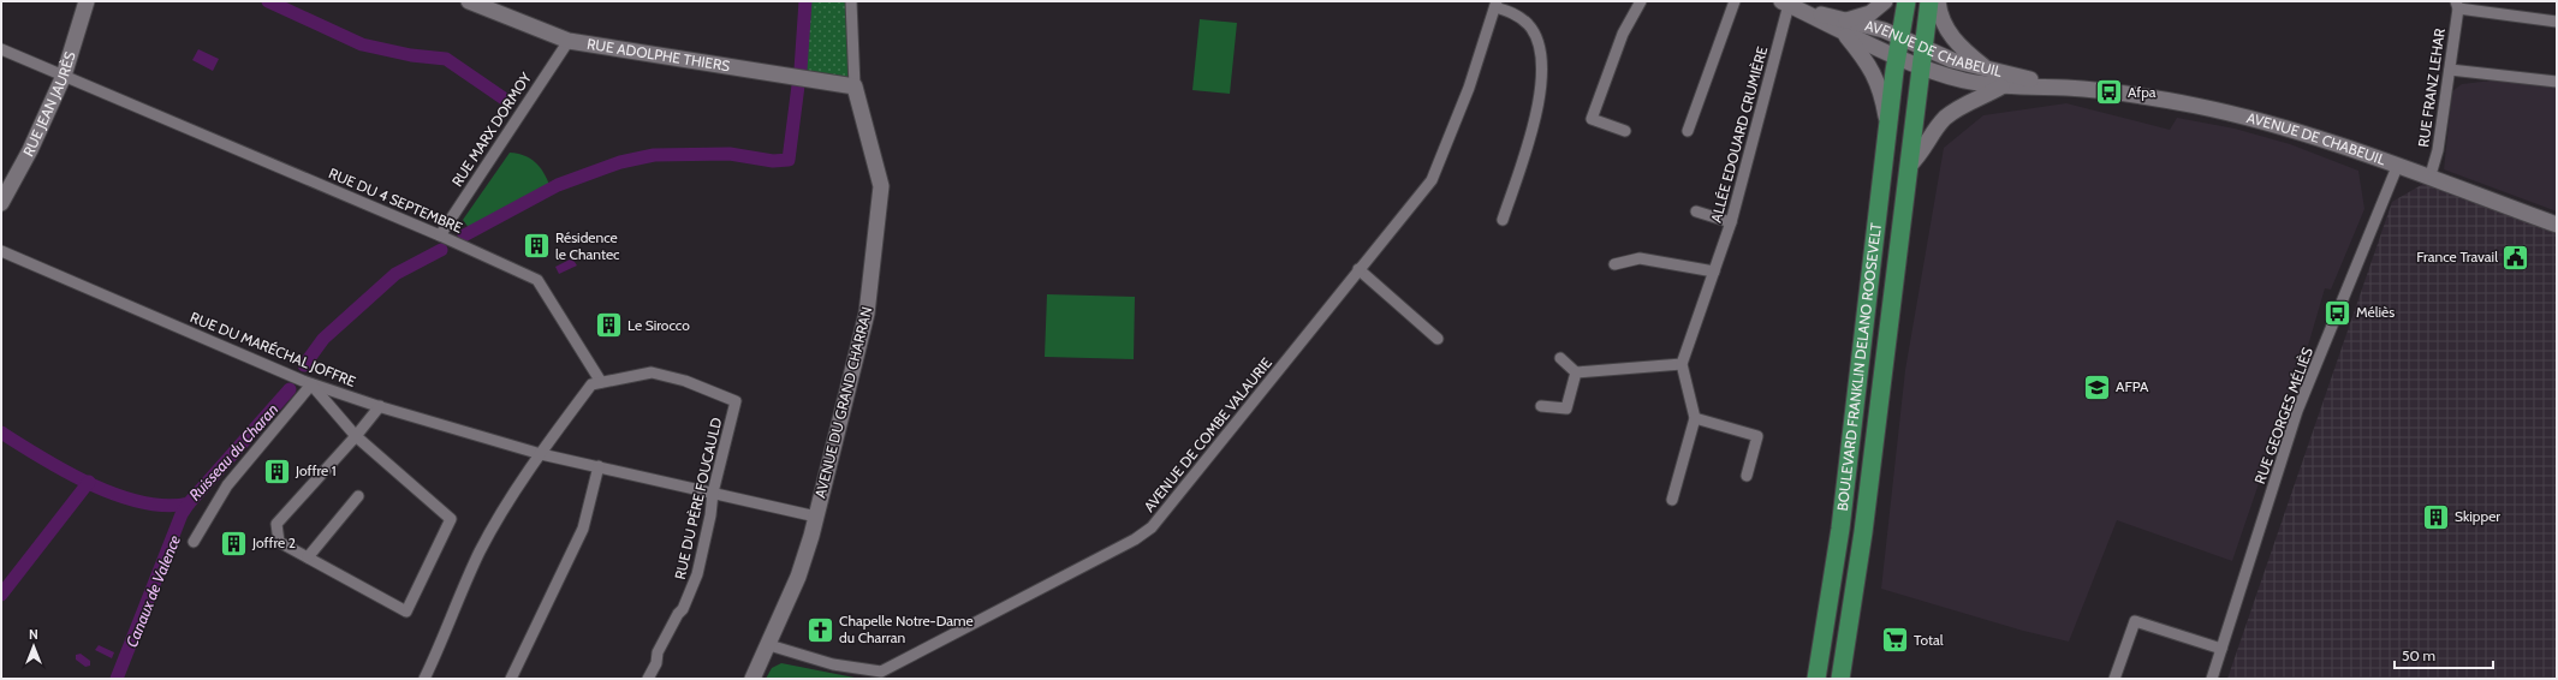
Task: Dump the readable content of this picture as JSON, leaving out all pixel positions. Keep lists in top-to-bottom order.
{
  "streets": {
    "main road": [
      "AVENUE DE CHABEUIL",
      "RUE ADOLPHE THIERS",
      "RUE JEAN JAURÈS",
      "BOULEVARD FRANKLIN DELANO ROOSEVELT",
      "AVENUE DU GRAND CHARRAN"
    ],
    "street": [
      "RUE FRANZ LEHAR",
      "RUE MARX DORMOY",
      "ALLÉE EDOUARD CRUMIÈRE",
      "RUE DU 4 SEPTEMBRE",
      "RUE DU MARÉCHAL JOFFRE",
      "RUE GEORGES MÉLIÈS",
      "AVENUE DE COMBE VALAURIE",
      "RUE DU PÈRE FOUCAULD"
    ]
  },
  "crossings": [
    ["AVENUE DE CHABEUIL", "RUE FRANZ LEHAR"],
    ["AVENUE DE CHABEUIL", "ALLÉE EDOUARD CRUMIÈRE"],
    ["AVENUE DE CHABEUIL", "BOULEVARD FRANKLIN DELANO ROOSEVELT"],
    ["AVENUE DE CHABEUIL", "RUE GEORGES MÉLIÈS"],
    ["RUE ADOLPHE THIERS", "RUE MARX DORMOY"],
    ["RUE ADOLPHE THIERS", "AVENUE DU GRAND CHARRAN"],
    ["RUE JEAN JAURÈS", "RUE DU 4 SEPTEMBRE"],
    ["RUE MARX DORMOY", "RUE DU 4 SEPTEMBRE"],
    ["RUE DU 4 SEPTEMBRE", "RUE DU PÈRE FOUCAULD"],
    ["RUE DU MARÉCHAL JOFFRE", "AVENUE DU GRAND CHARRAN"],
    ["RUE DU MARÉCHAL JOFFRE", "RUE DU PÈRE FOUCAULD"],
    ["AVENUE DU GRAND CHARRAN", "AVENUE DE COMBE VALAURIE"]
  ],
  "water": ["Ruisseau du Charan", "Canaux de Valence"],
  "places": {
    "bus stop": ["Afpa", "Méliès"],
    "building": [
      "Résidence le Chantec",
      "Le Sirocco",
      "Joffre 1",
      "Skipper",
      "Joffre 2"
    ],
    "public building": ["France Travail"],
    "school or university": ["AFPA"],
    "church": ["Chapelle Notre-Dame du Charran"],
    "supermarket": ["Total"]
  },
  "scale_bar": "50 m",
  "north": "top"
}
